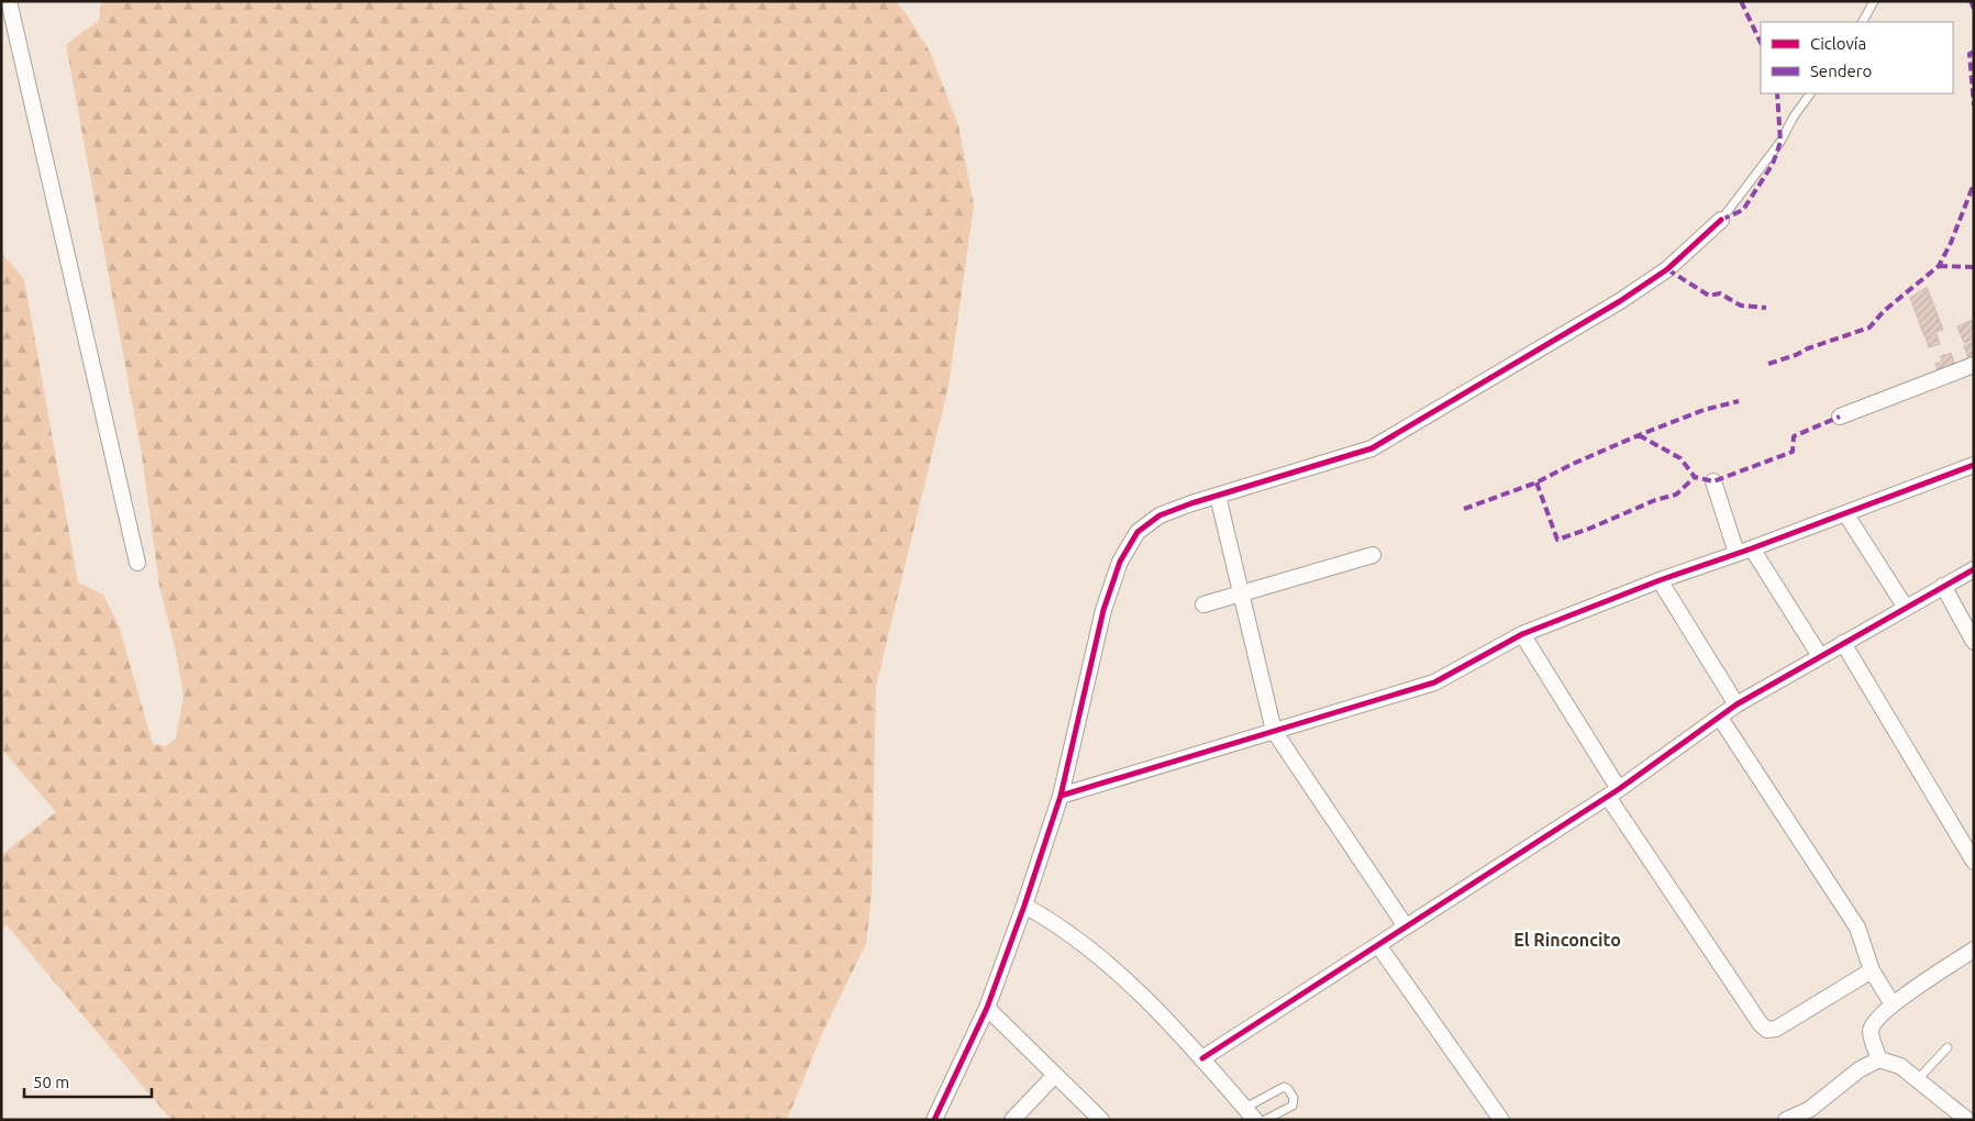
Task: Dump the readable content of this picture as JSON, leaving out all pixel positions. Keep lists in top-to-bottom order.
{
  "districts": ["El Rinconcito"],
  "legend": ["Ciclovía", "Sendero"],
  "scale_bar": "50 m"
}
